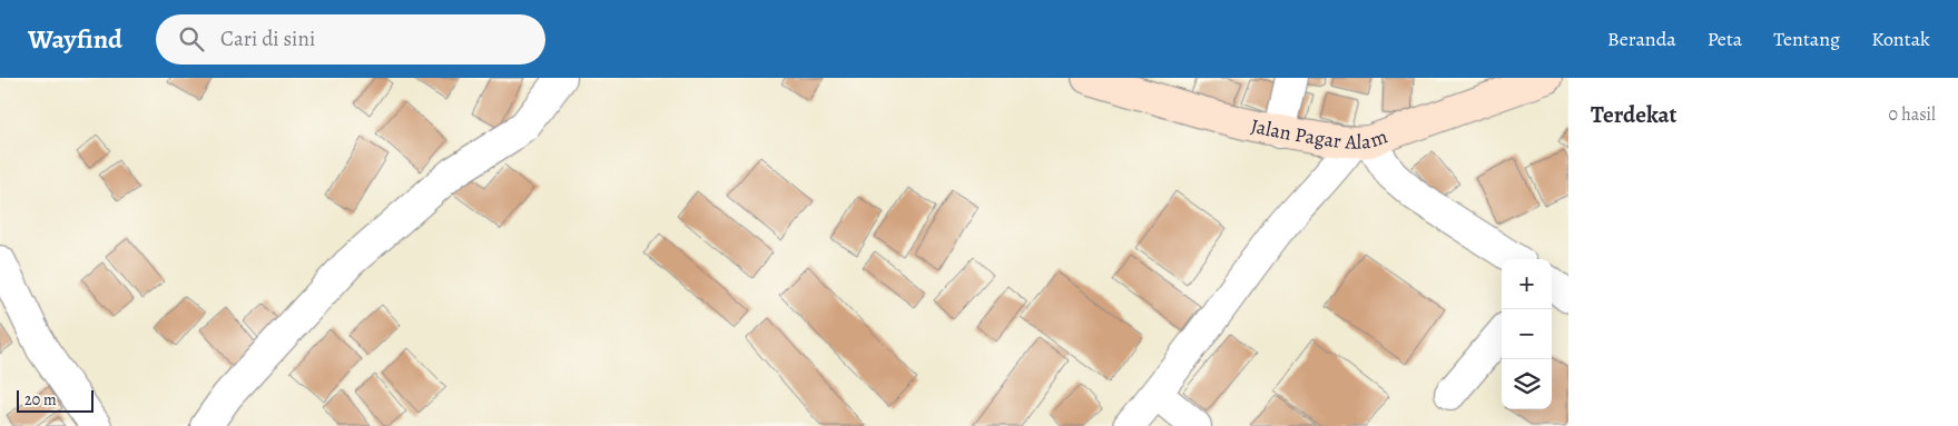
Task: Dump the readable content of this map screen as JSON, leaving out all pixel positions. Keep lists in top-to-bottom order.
{
  "streets": {
    "street": ["Jalan Pagar Alam"]
  },
  "scale_bar": "20 m",
  "page": {
    "header": "Wayfind",
    "search": "Cari di sini",
    "nav": [
      "Beranda",
      "Peta",
      "Tentang",
      "Kontak"
    ],
    "heading": ["Terdekat", "0 hasil"],
    "map_buttons": ["+", "−"],
    "scale": "20 m"
  }
}
